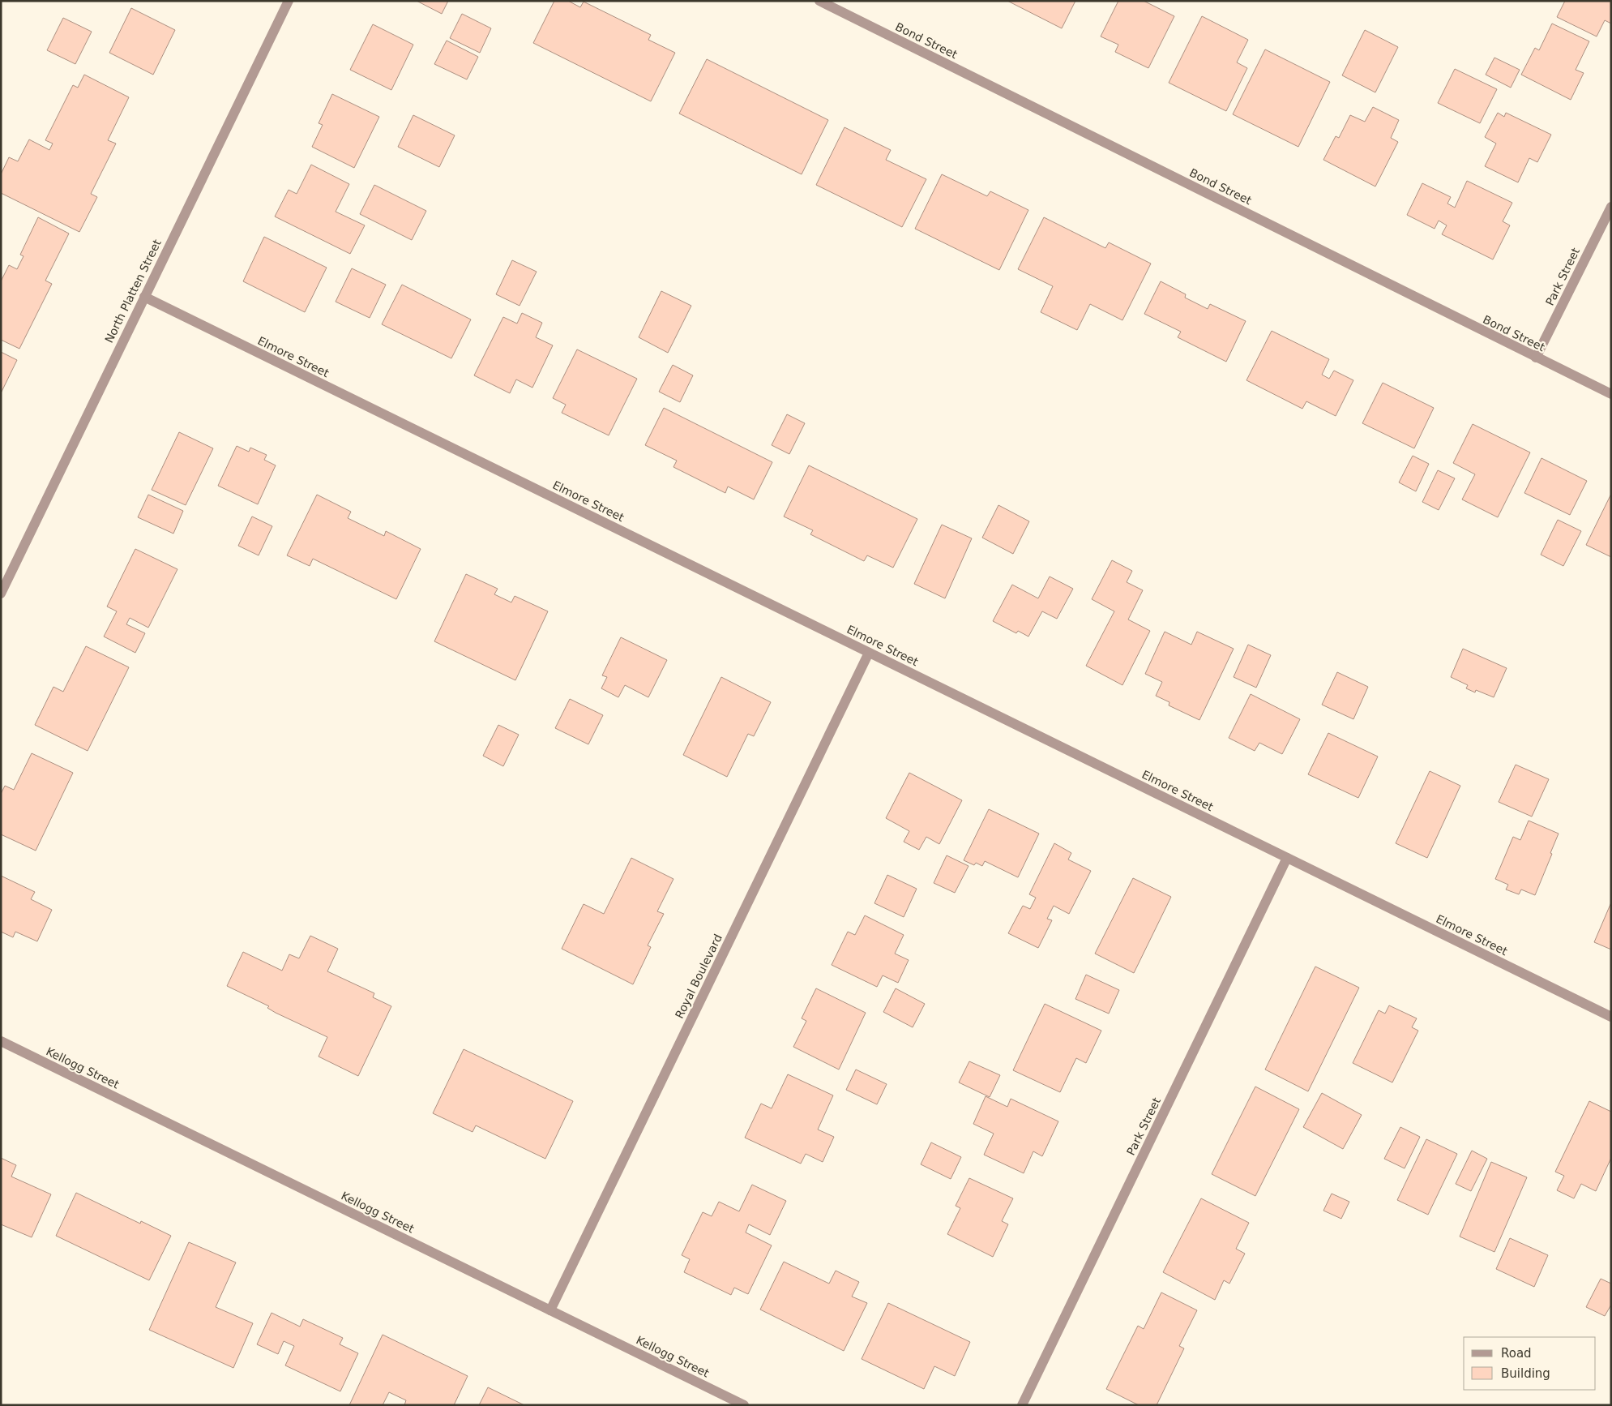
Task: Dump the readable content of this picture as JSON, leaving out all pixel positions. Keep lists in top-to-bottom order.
{
  "streets": {
    "street": [
      "Bond Street",
      "Park Street",
      "North Platten Street",
      "Elmore Street",
      "Royal Boulevard",
      "Kellogg Street"
    ]
  },
  "crossings": [
    ["Bond Street", "Park Street"],
    ["Park Street", "Elmore Street"],
    ["North Platten Street", "Elmore Street"],
    ["Elmore Street", "Royal Boulevard"],
    ["Royal Boulevard", "Kellogg Street"]
  ],
  "legend": ["Road", "Building"]
}
